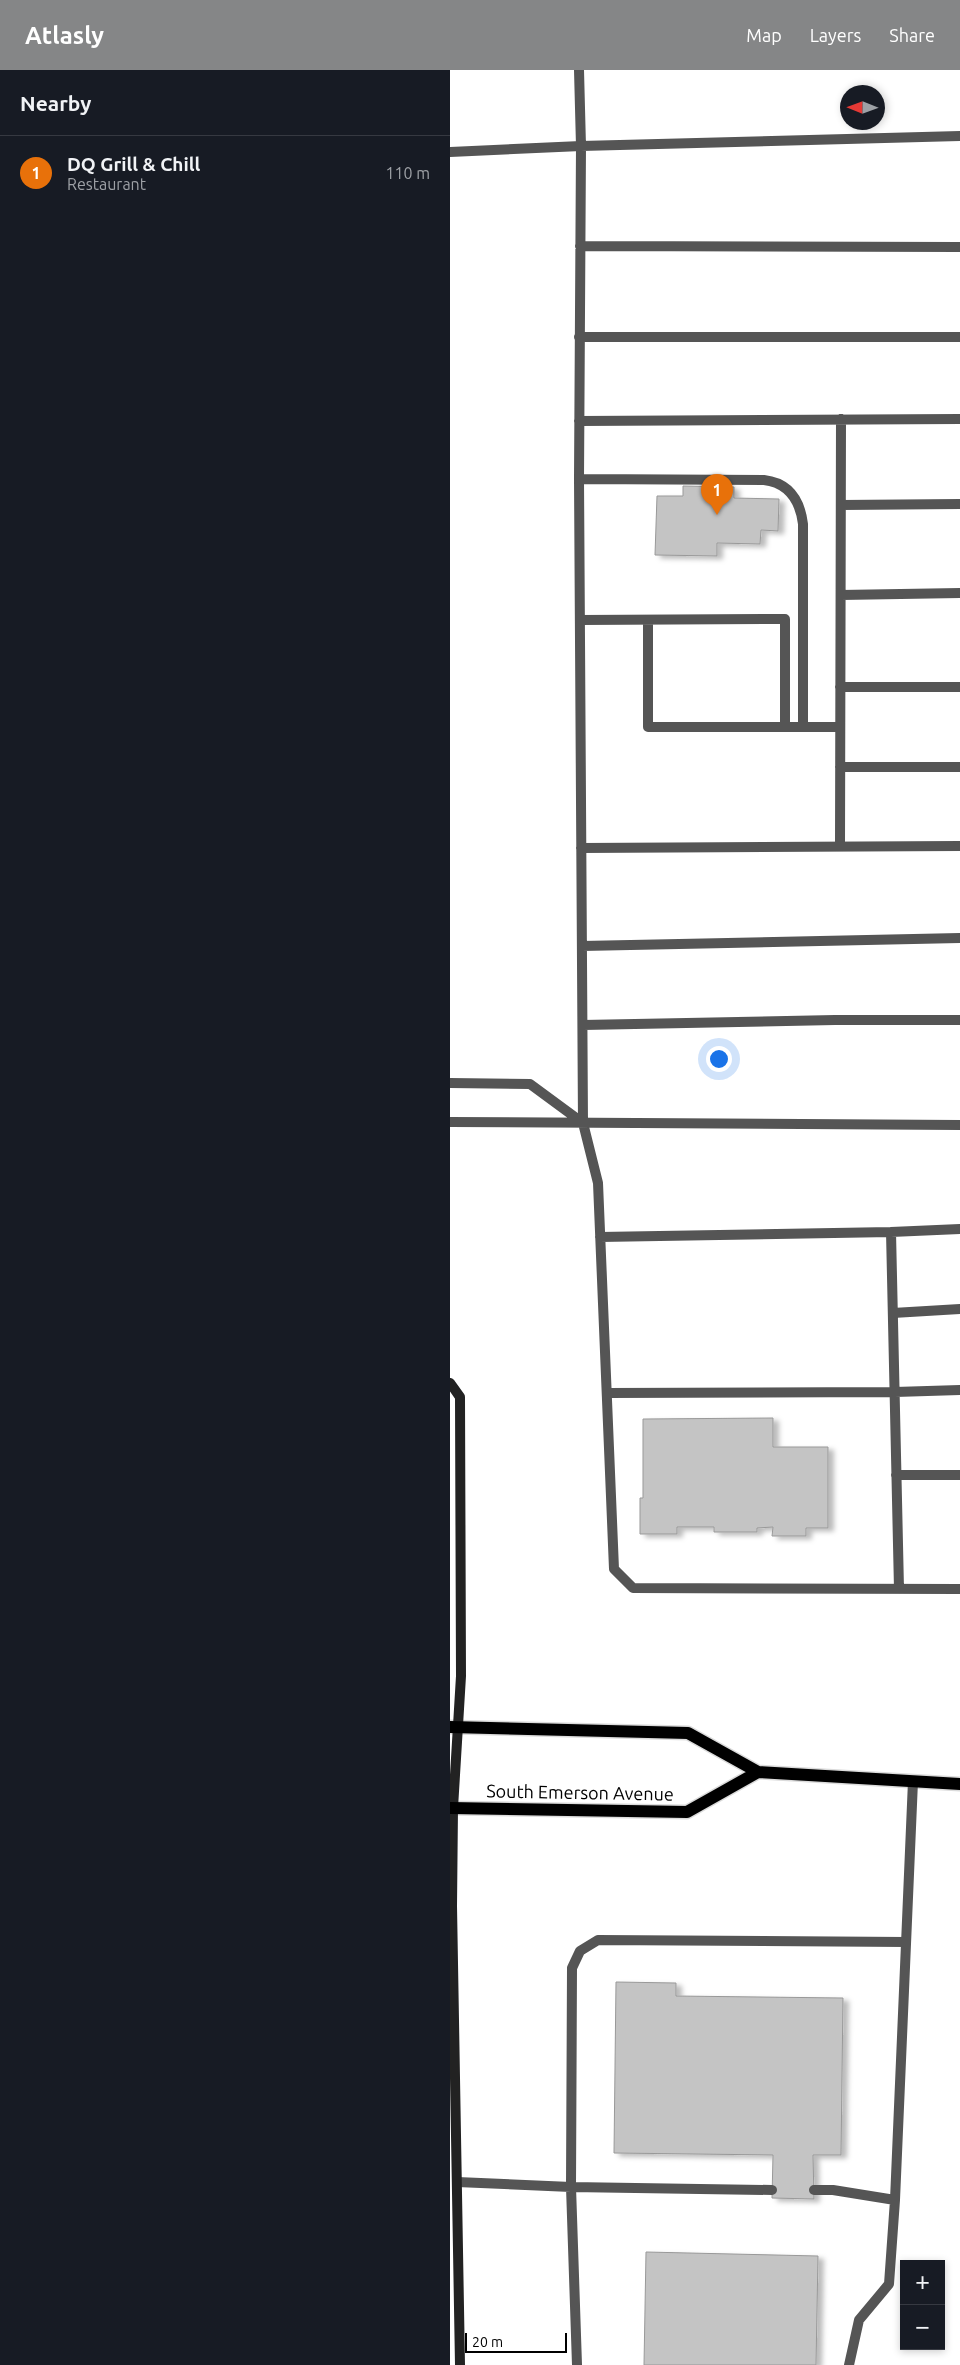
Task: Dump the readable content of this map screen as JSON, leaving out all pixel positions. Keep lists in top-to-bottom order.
{
  "streets": {
    "main road": ["South Emerson Avenue"]
  },
  "scale_bar": "20 m",
  "north": "left",
  "page": {
    "header": "Atlasly",
    "nav": ["Map", "Layers", "Share"],
    "heading": "Nearby",
    "list": [
      {
        "mark": "1",
        "name": "DQ Grill & Chill",
        "note": "Restaurant",
        "value": "110 m"
      }
    ],
    "pins": "1",
    "map_buttons": ["+", "−"],
    "scale": "20 m"
  }
}
